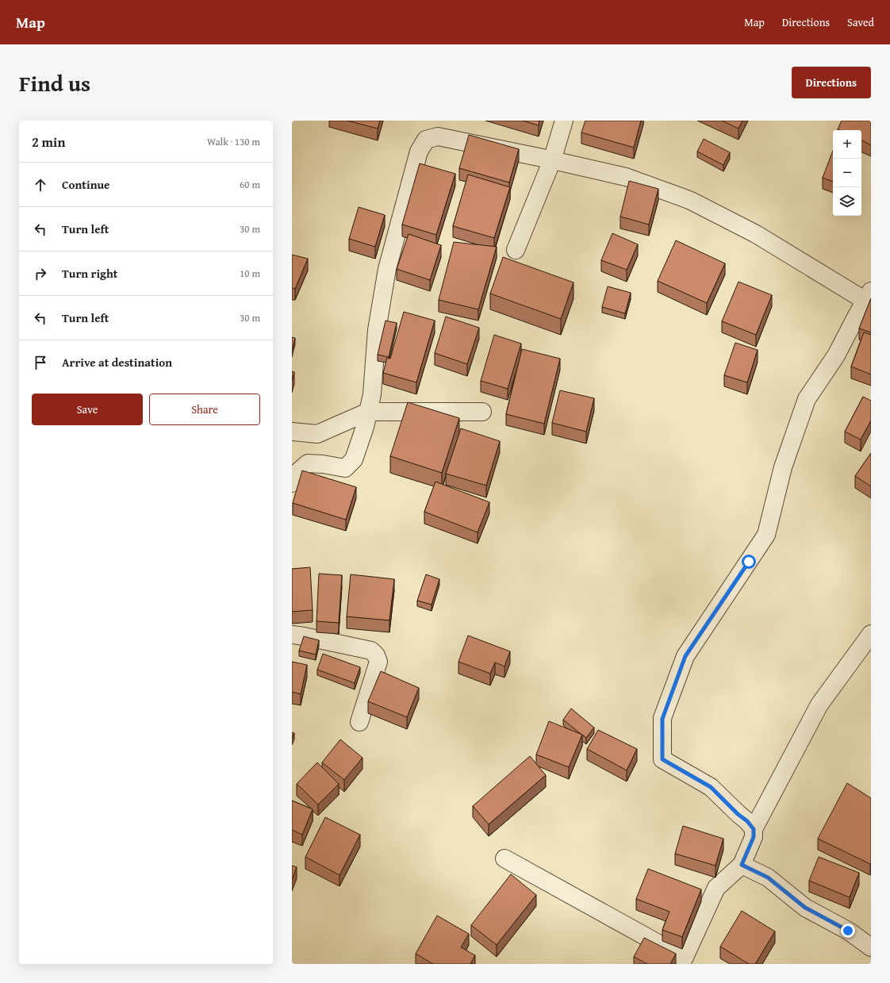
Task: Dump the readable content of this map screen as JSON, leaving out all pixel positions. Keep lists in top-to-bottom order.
{
  "page": {
    "header": "Map",
    "nav": ["Map", "Directions", "Saved"],
    "title": "Find us",
    "buttons": [
      "Directions",
      ["Save", "Share"]
    ],
    "heading": ["2 min", "Walk · 130 m"],
    "map_buttons": ["+", "−"],
    "list": [
      ["Continue", "60 m"],
      ["Turn left", "30 m"],
      ["Turn right", "10 m"],
      ["Turn left", "30 m"],
      "Arrive at destination"
    ]
  }
}
